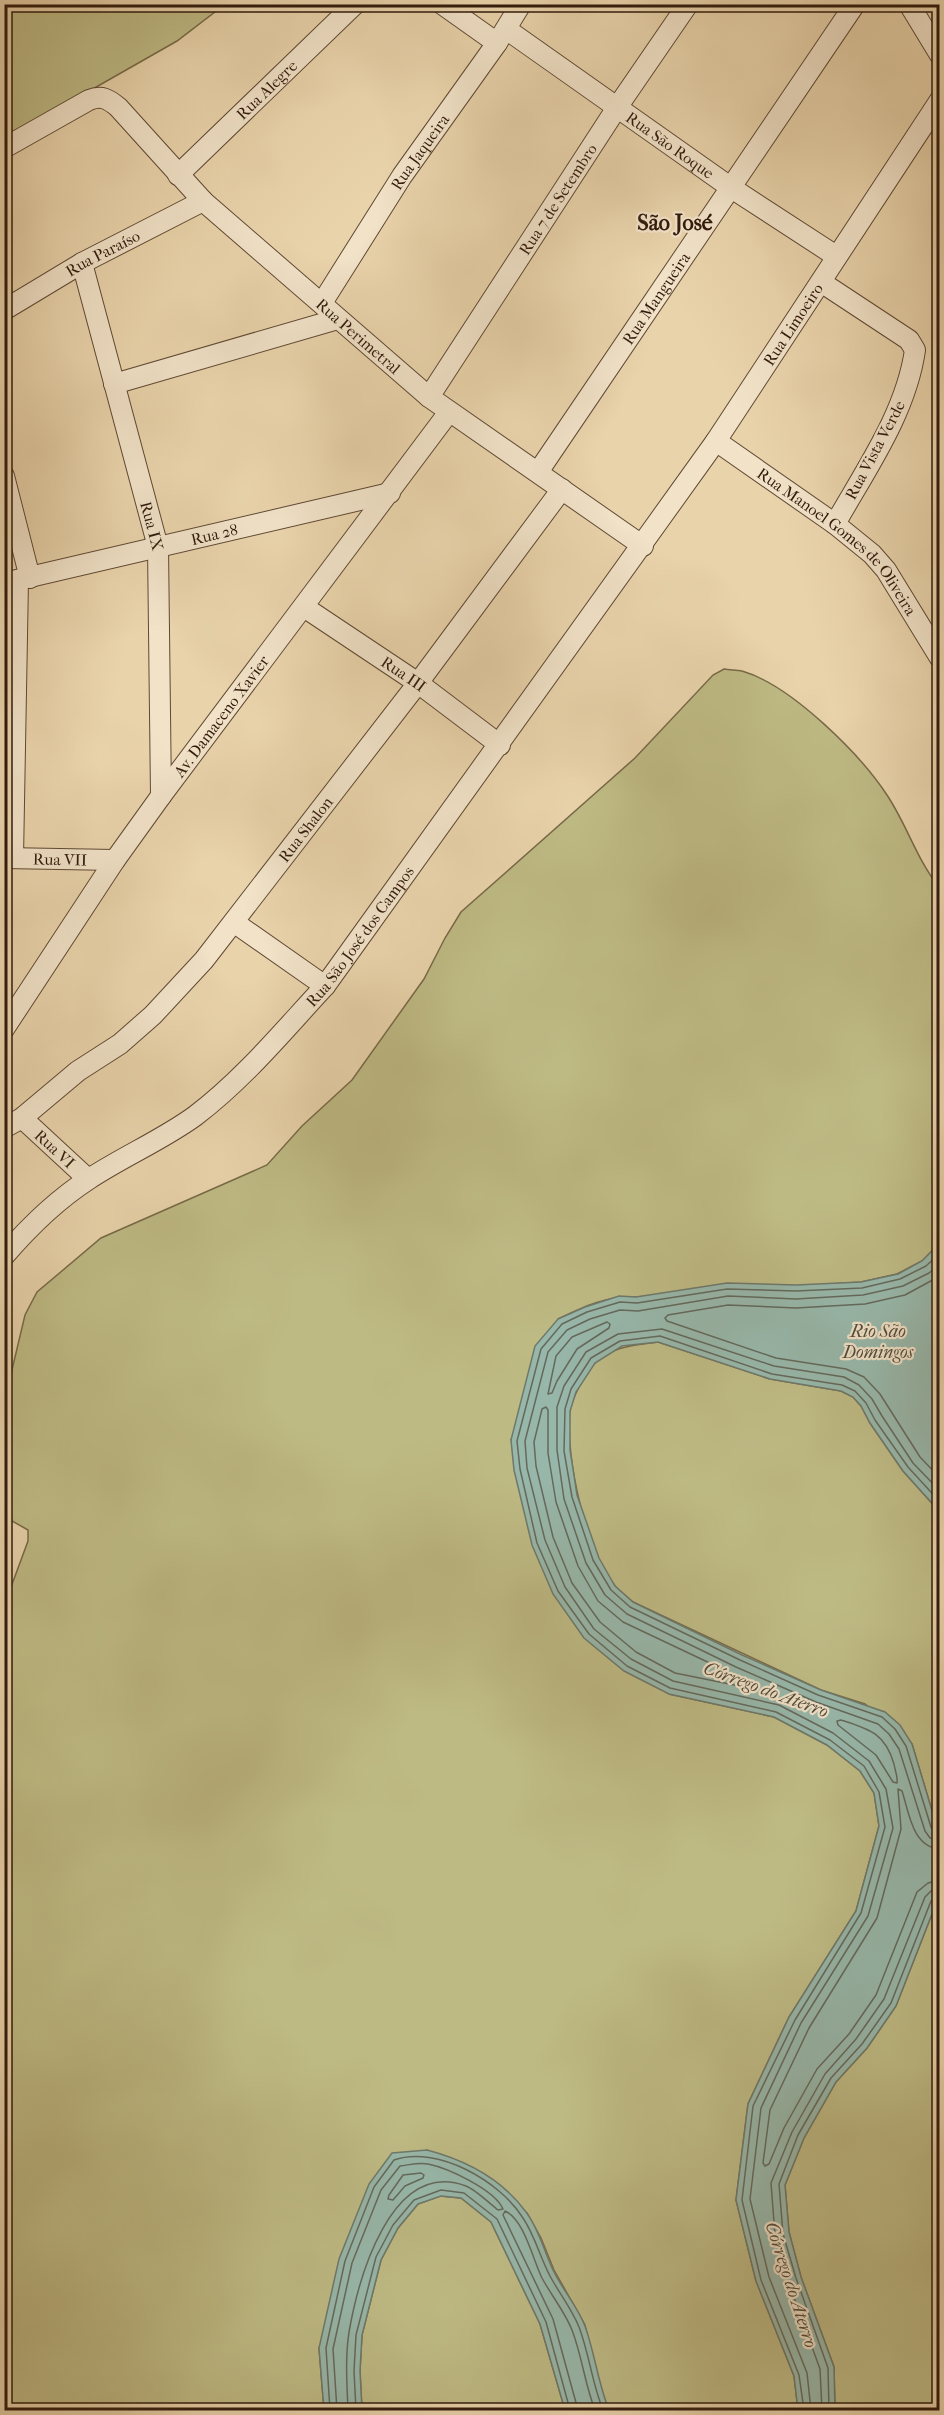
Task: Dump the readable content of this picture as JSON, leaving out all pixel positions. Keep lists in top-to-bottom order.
{
  "streets": {
    "street": [
      "Rua Alegre",
      "Rua São Roque",
      "Rua Jaqueira",
      "Rua 7 de Setembro",
      "Rua Paraíso",
      "Rua Mangueira",
      "Rua Limoeiro",
      "Rua Perimetral",
      "Rua Vista Verde",
      "Rua IX",
      "Rua 28",
      "Rua Manoel Gomes de Oliveira",
      "Rua III",
      "Av. Damaceno Xavier",
      "Rua Shalon",
      "Rua VII",
      "Rua São José dos Campos",
      "Rua VI"
    ]
  },
  "crossings": [
    ["Rua Alegre", "Rua Perimetral"],
    ["Rua São Roque", "Rua Jaqueira"],
    ["Rua São Roque", "Rua 7 de Setembro"],
    ["Rua São Roque", "Rua Mangueira"],
    ["Rua São Roque", "Rua Limoeiro"],
    ["Rua Jaqueira", "Rua Perimetral"],
    ["Rua 7 de Setembro", "Rua Perimetral"],
    ["Rua Paraíso", "Rua Perimetral"],
    ["Rua Paraíso", "Rua IX"],
    ["Rua Mangueira", "Rua Perimetral"],
    ["Rua Limoeiro", "Rua Perimetral"],
    ["Rua Limoeiro", "Rua Vista Verde"],
    ["Rua Limoeiro", "Rua Manoel Gomes de Oliveira"],
    ["Rua Limoeiro", "Rua São José dos Campos"],
    ["Rua Perimetral", "Av. Damaceno Xavier"],
    ["Rua Perimetral", "Rua Shalon"],
    ["Rua Perimetral", "Rua São José dos Campos"],
    ["Rua Vista Verde", "Rua Manoel Gomes de Oliveira"],
    ["Rua IX", "Rua 28"],
    ["Rua IX", "Av. Damaceno Xavier"],
    ["Rua 28", "Av. Damaceno Xavier"],
    ["Rua III", "Av. Damaceno Xavier"],
    ["Rua III", "Rua Shalon"],
    ["Rua III", "Rua São José dos Campos"],
    ["Av. Damaceno Xavier", "Rua VII"],
    ["Rua Shalon", "Rua VI"],
    ["Rua São José dos Campos", "Rua VI"]
  ],
  "districts": ["São José"],
  "water": ["Rio São Domingos", "Córrego do Aterro"]
}
